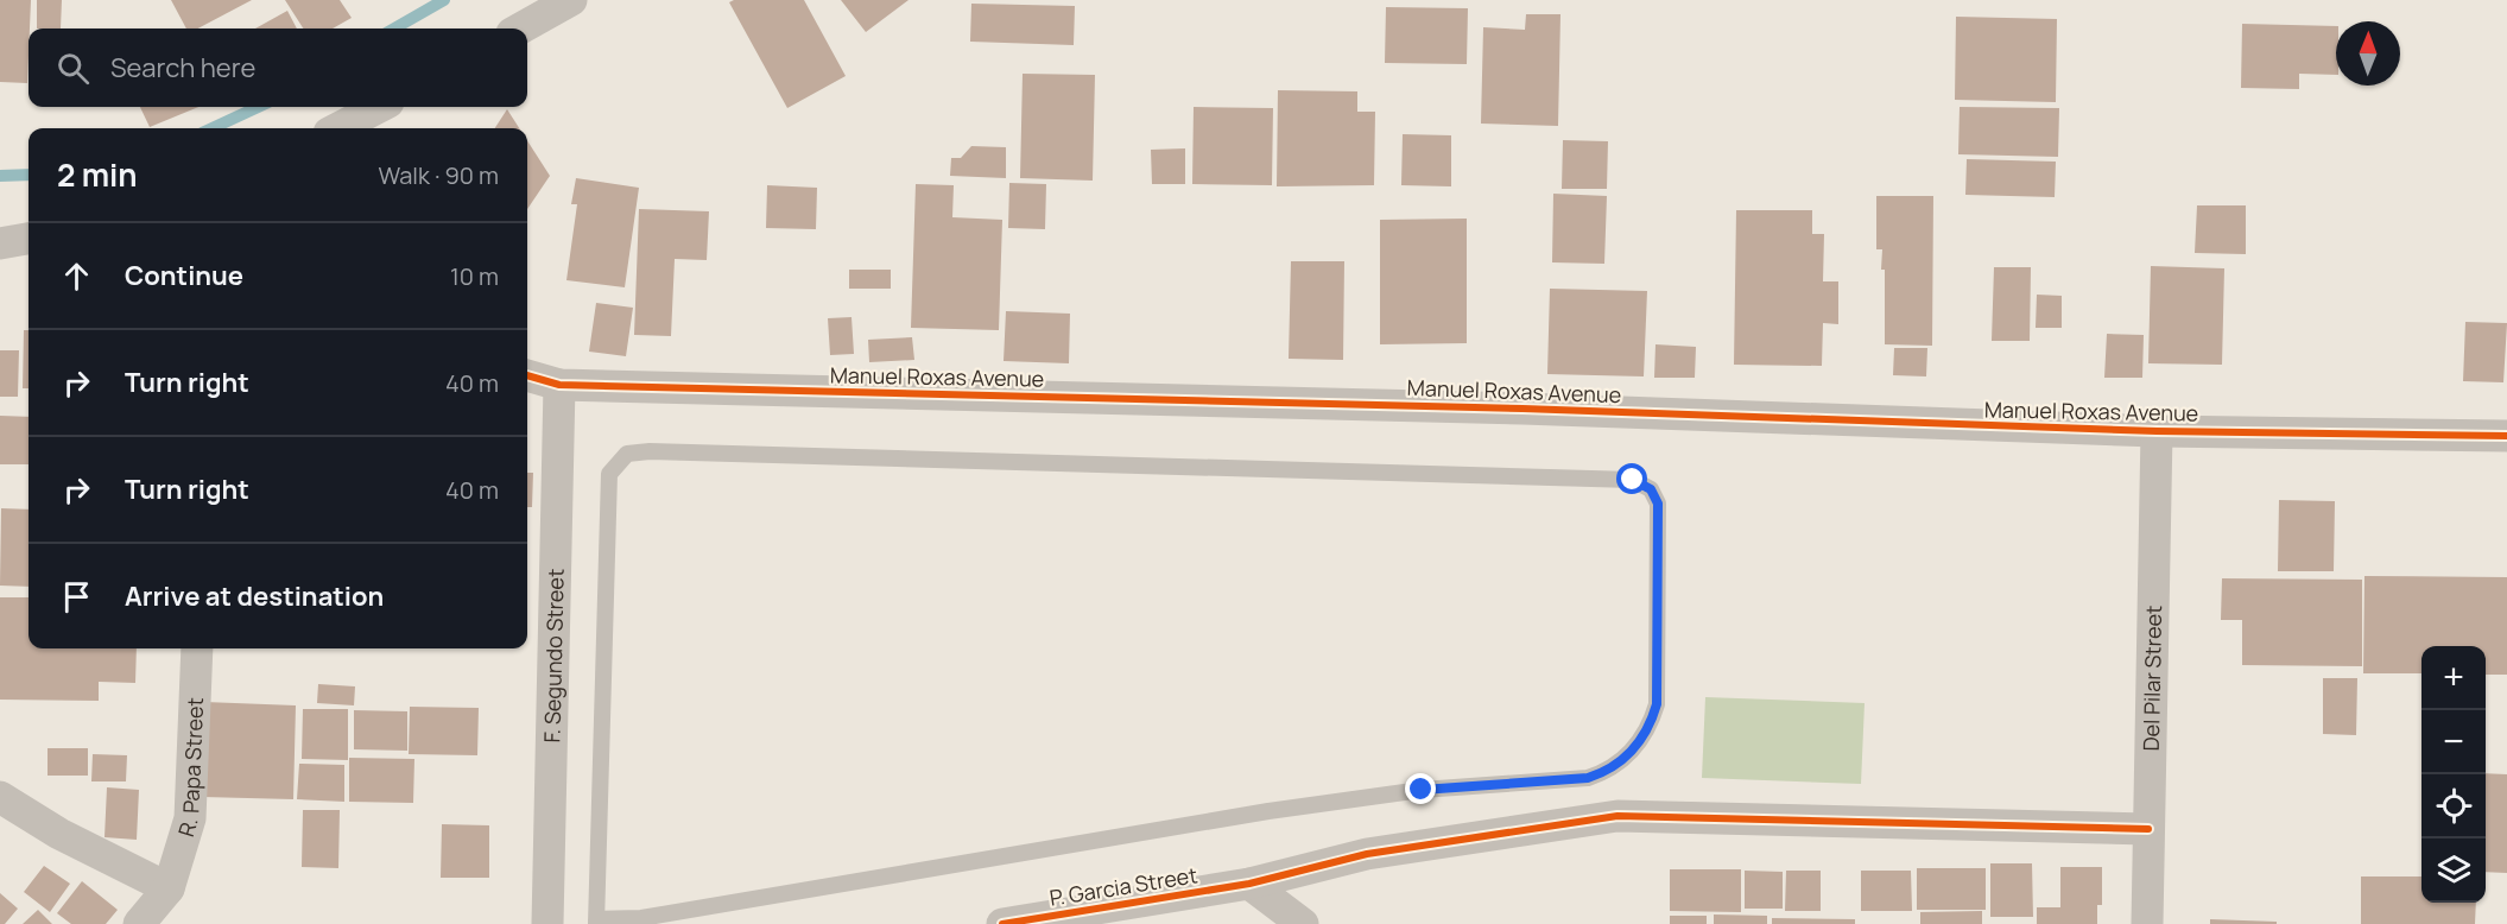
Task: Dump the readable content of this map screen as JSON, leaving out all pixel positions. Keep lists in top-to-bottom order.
{
  "streets": {
    "street": [
      "Manuel Roxas Avenue",
      "F. Segundo Street",
      "Del Pilar Street",
      "R. Papa Street",
      "P. Garcia Street"
    ]
  },
  "crossings": [
    ["Manuel Roxas Avenue", "F. Segundo Street"],
    ["Manuel Roxas Avenue", "Del Pilar Street"],
    ["Del Pilar Street", "P. Garcia Street"]
  ],
  "north": "top",
  "page": {
    "search": "Search here",
    "heading": ["2 min", "Walk · 90 m"],
    "list": [
      ["Continue", "10 m"],
      ["Turn right", "40 m"],
      ["Turn right", "40 m"],
      "Arrive at destination"
    ],
    "map_buttons": ["+", "−"]
  }
}
